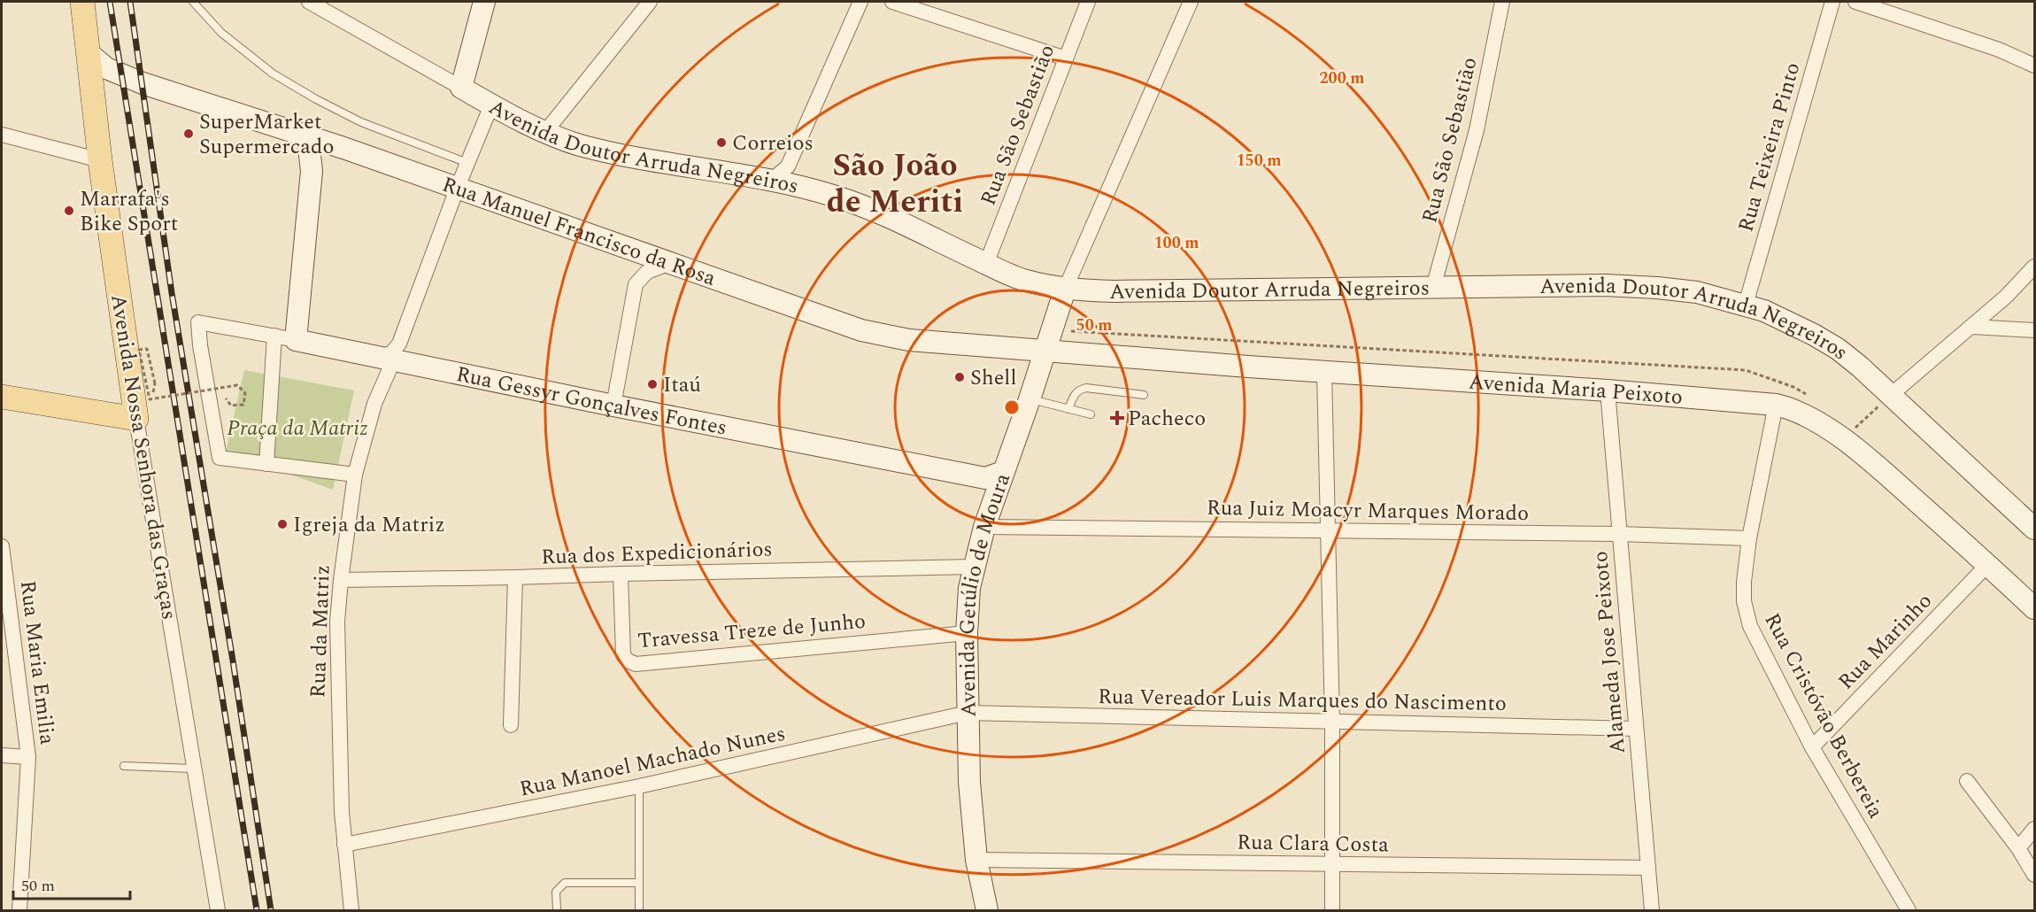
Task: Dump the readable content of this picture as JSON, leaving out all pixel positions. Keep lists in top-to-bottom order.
{
  "streets": {
    "main road": [
      "Avenida Doutor Arruda Negreiros",
      "Rua Manuel Francisco da Rosa",
      "Avenida Maria Peixoto",
      "Rua Gessyr Gonçalves Fontes",
      "Avenida Nossa Senhora das Graças",
      "Avenida Getúlio de Moura"
    ],
    "street": [
      "Rua São Sebastião",
      "Rua Teixeira Pinto",
      "Rua Juiz Moacyr Marques Morado",
      "Rua dos Expedicionários",
      "Travessa Treze de Junho",
      "Rua da Matriz",
      "Rua Marinho",
      "Alameda Jose Peixoto",
      "Rua Maria Emilia",
      "Rua Vereador Luis Marques do Nascimento",
      "Rua Cristóvão Berbereia",
      "Rua Manoel Machado Nunes",
      "Rua Clara Costa"
    ]
  },
  "crossings": [
    ["Rua São Sebastião", "Avenida Doutor Arruda Negreiros"],
    ["Avenida Doutor Arruda Negreiros", "Rua Teixeira Pinto"],
    ["Avenida Doutor Arruda Negreiros", "Avenida Getúlio de Moura"],
    ["Avenida Doutor Arruda Negreiros", "Rua da Matriz"],
    ["Rua Manuel Francisco da Rosa", "Avenida Maria Peixoto"],
    ["Rua Manuel Francisco da Rosa", "Avenida Nossa Senhora das Graças"],
    ["Rua Manuel Francisco da Rosa", "Avenida Getúlio de Moura"],
    ["Rua Manuel Francisco da Rosa", "Rua da Matriz"],
    ["Avenida Maria Peixoto", "Avenida Getúlio de Moura"],
    ["Avenida Maria Peixoto", "Rua Marinho"],
    ["Avenida Maria Peixoto", "Alameda Jose Peixoto"],
    ["Avenida Maria Peixoto", "Rua Cristóvão Berbereia"],
    ["Rua Gessyr Gonçalves Fontes", "Avenida Getúlio de Moura"],
    ["Rua Gessyr Gonçalves Fontes", "Rua da Matriz"],
    ["Rua Juiz Moacyr Marques Morado", "Avenida Getúlio de Moura"],
    ["Rua Juiz Moacyr Marques Morado", "Alameda Jose Peixoto"],
    ["Rua Juiz Moacyr Marques Morado", "Rua Cristóvão Berbereia"],
    ["Rua dos Expedicionários", "Avenida Getúlio de Moura"],
    ["Rua dos Expedicionários", "Travessa Treze de Junho"],
    ["Rua dos Expedicionários", "Rua da Matriz"],
    ["Avenida Getúlio de Moura", "Travessa Treze de Junho"],
    ["Avenida Getúlio de Moura", "Rua Vereador Luis Marques do Nascimento"],
    ["Avenida Getúlio de Moura", "Rua Manoel Machado Nunes"],
    ["Avenida Getúlio de Moura", "Rua Clara Costa"],
    ["Rua da Matriz", "Rua Manoel Machado Nunes"],
    ["Rua Marinho", "Rua Cristóvão Berbereia"],
    ["Alameda Jose Peixoto", "Rua Vereador Luis Marques do Nascimento"],
    ["Alameda Jose Peixoto", "Rua Clara Costa"],
    ["Rua Vereador Luis Marques do Nascimento", "Rua Manoel Machado Nunes"]
  ],
  "districts": ["São João de Meriti"],
  "parks": ["Praça da Matriz"],
  "places": {
    "other": [
      "SuperMarket Supermercado",
      "Correios",
      "Marrafa's Bike Sport",
      "Shell",
      "Itaú",
      "Igreja da Matriz"
    ],
    "health": ["Pacheco"]
  },
  "scale_bar": "50 m",
  "rings": [
    "200 m",
    "150 m",
    "100 m",
    "50 m"
  ]
}
